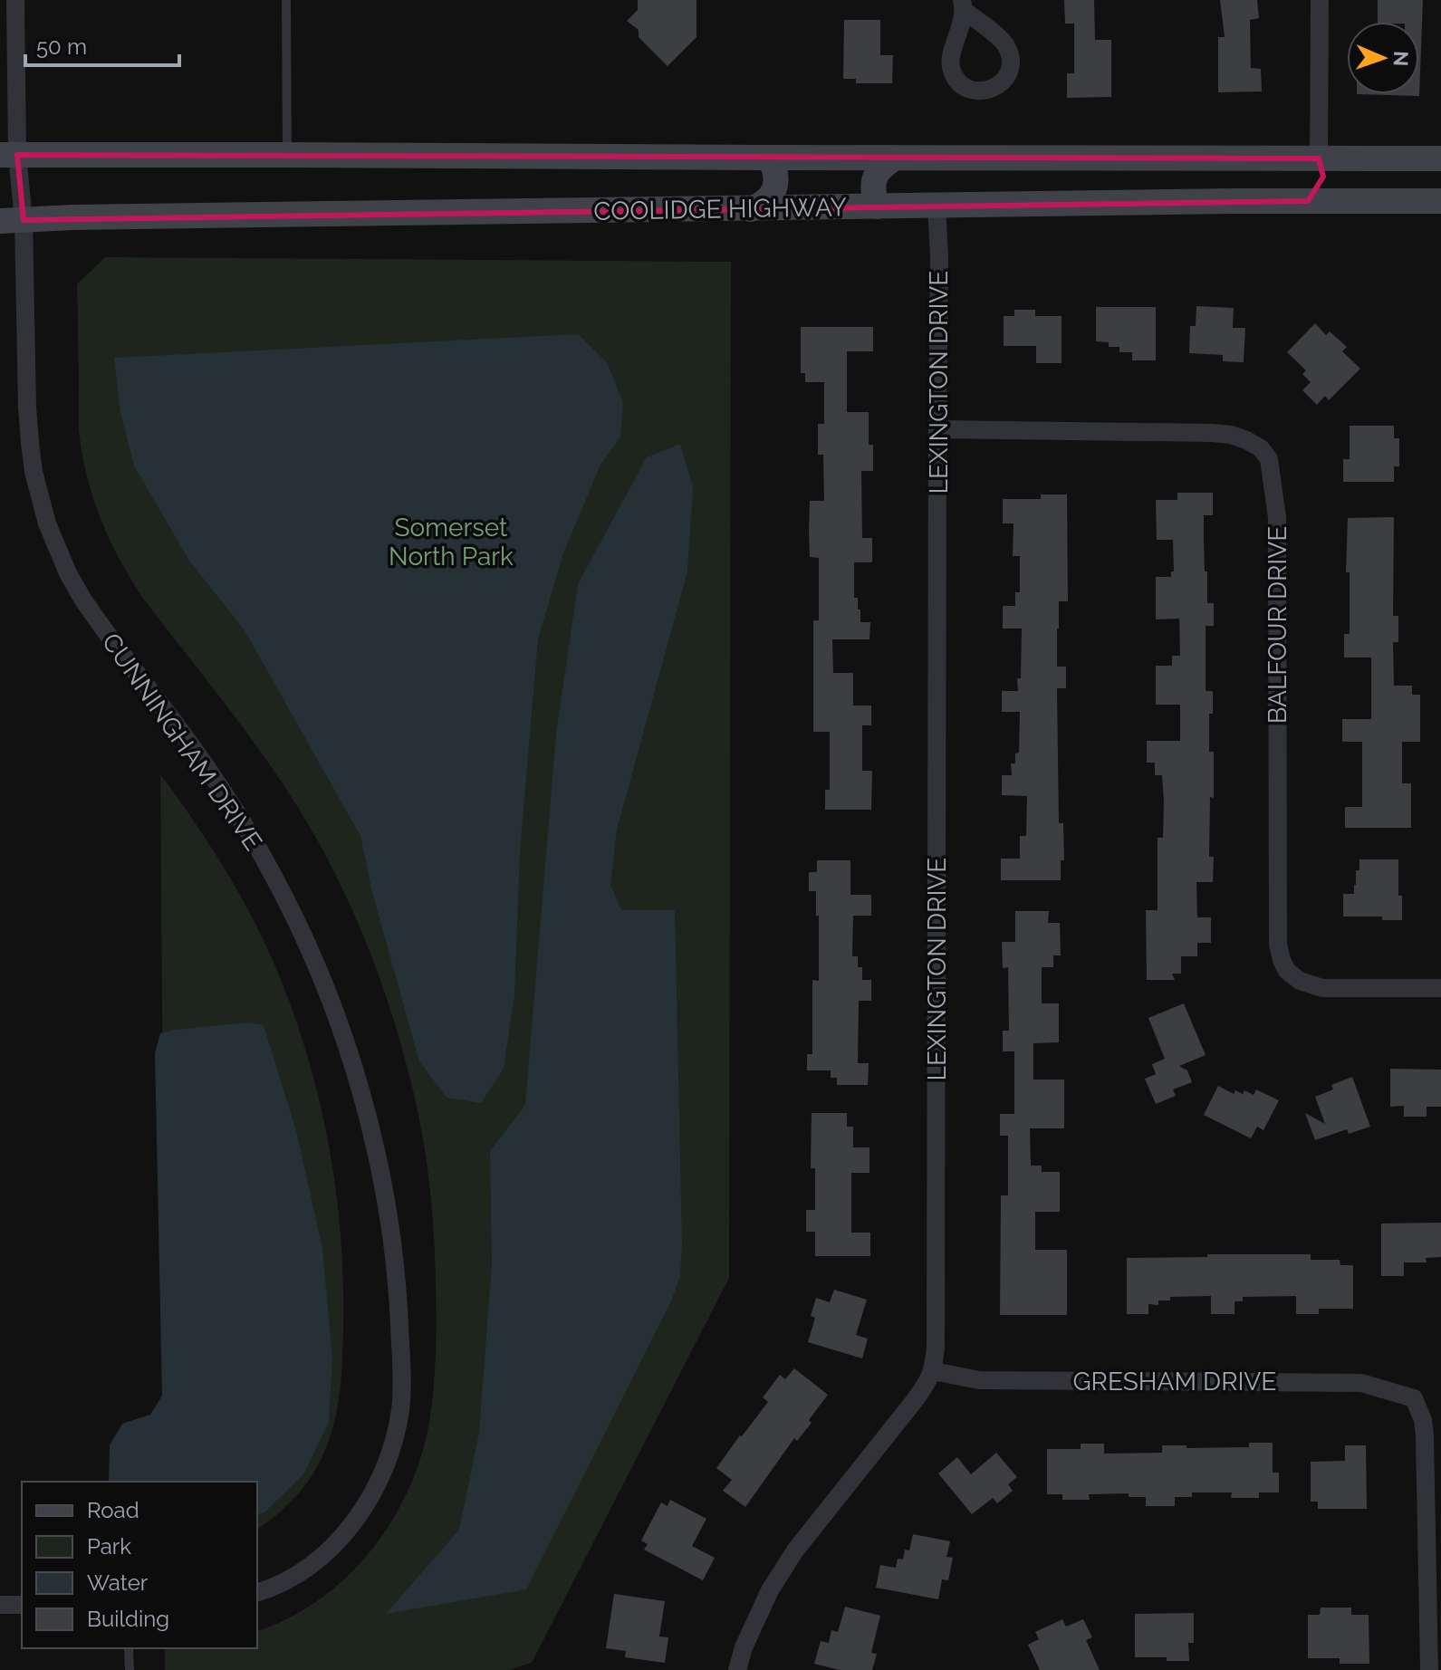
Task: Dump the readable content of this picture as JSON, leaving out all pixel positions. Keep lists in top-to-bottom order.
{
  "streets": {
    "main road": ["COOLIDGE HIGHWAY"],
    "street": [
      "LEXINGTON DRIVE",
      "BALFOUR DRIVE",
      "CUNNINGHAM DRIVE",
      "GRESHAM DRIVE"
    ]
  },
  "crossings": [
    ["COOLIDGE HIGHWAY", "LEXINGTON DRIVE"],
    ["COOLIDGE HIGHWAY", "CUNNINGHAM DRIVE"],
    ["LEXINGTON DRIVE", "BALFOUR DRIVE"],
    ["LEXINGTON DRIVE", "GRESHAM DRIVE"]
  ],
  "parks": ["Somerset North Park"],
  "legend": [
    "Road",
    "Park",
    "Water",
    "Building"
  ],
  "scale_bar": "50 m",
  "north": "right"
}
